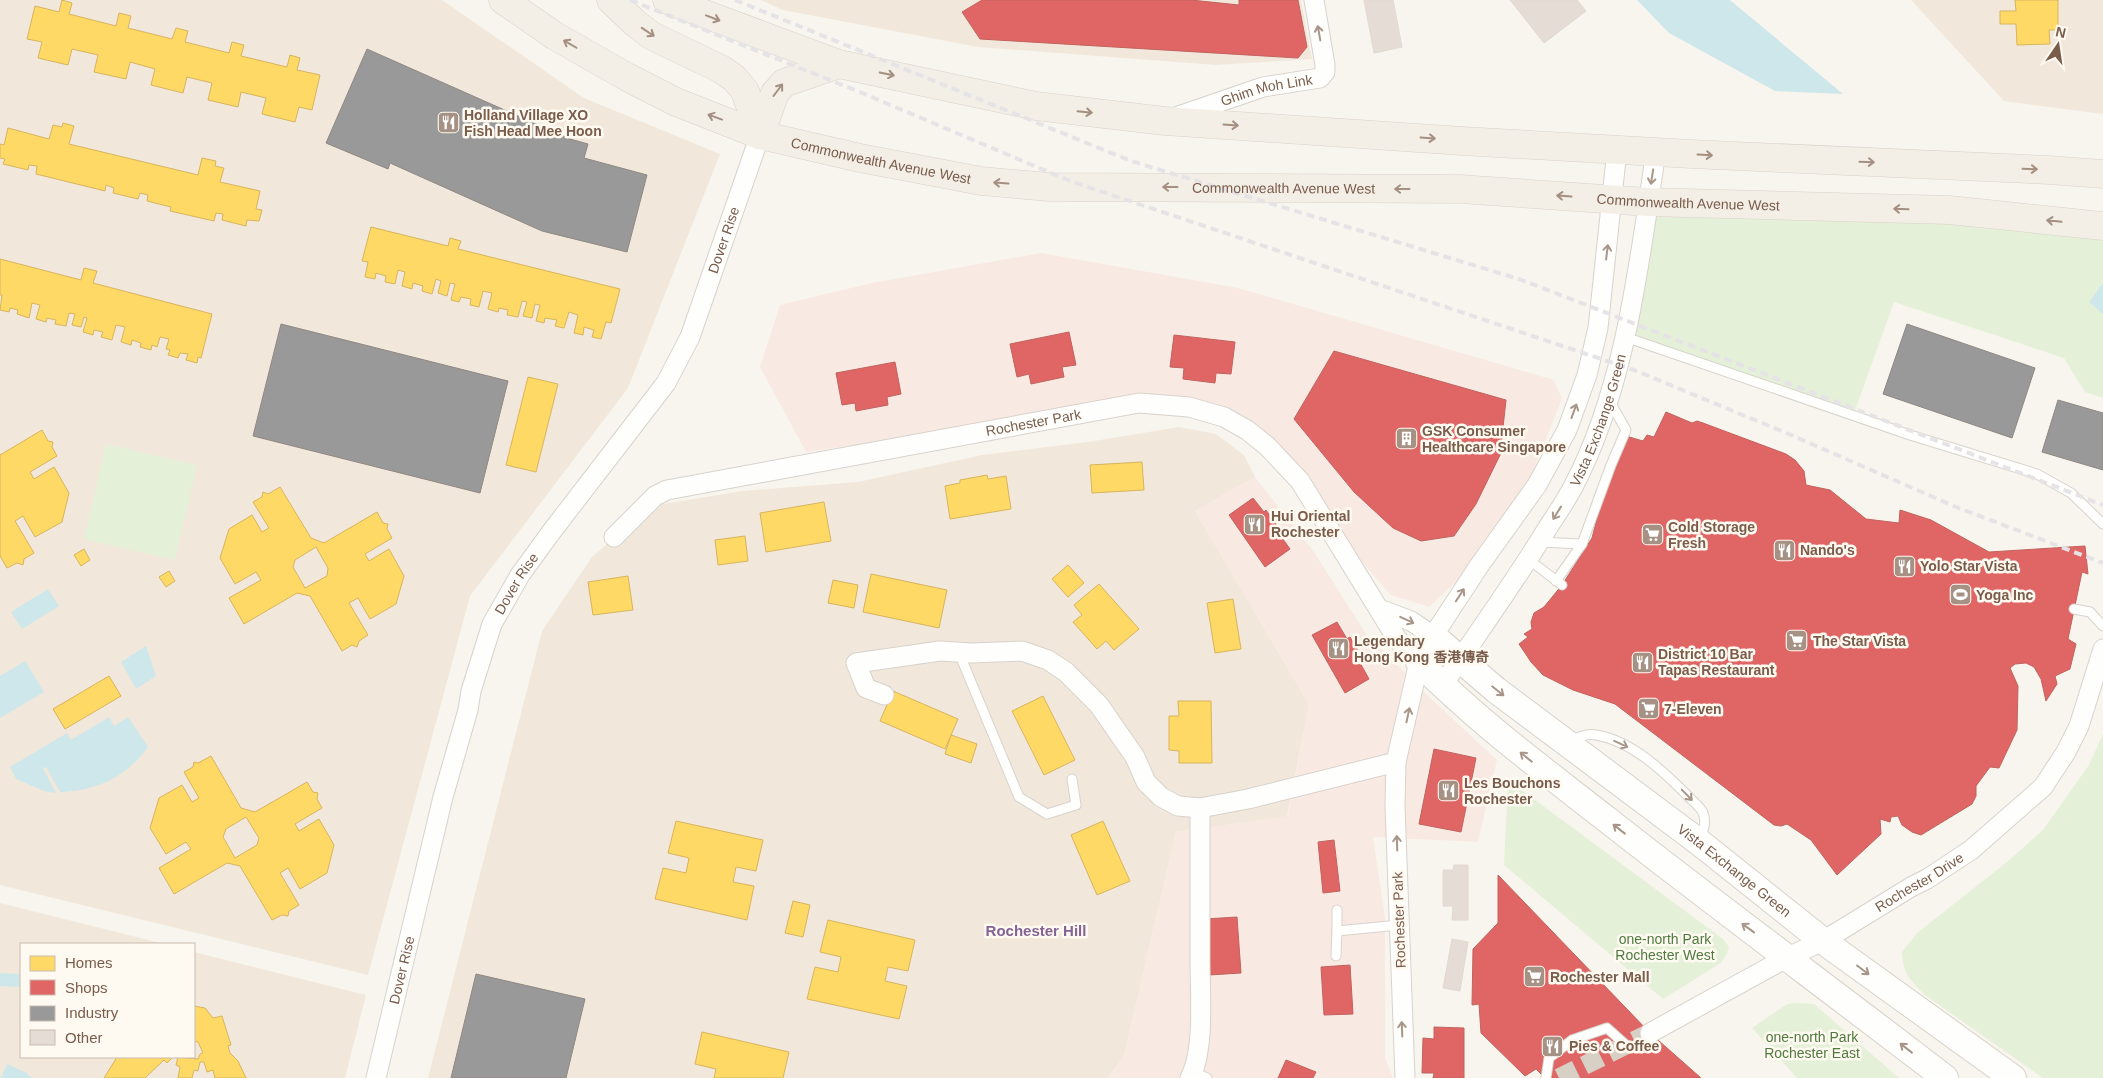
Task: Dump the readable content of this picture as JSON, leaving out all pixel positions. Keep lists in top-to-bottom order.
{
  "streets": {
    "main road": ["Commonwealth Avenue West"],
    "street": [
      "Ghim Moh Link",
      "Dover Rise",
      "Vista Exchange Green",
      "Rochester Park",
      "Rochester Drive"
    ]
  },
  "crossings": [
    ["Commonwealth Avenue West", "Dover Rise"],
    ["Commonwealth Avenue West", "Vista Exchange Green"],
    ["Vista Exchange Green", "Rochester Park"],
    ["Vista Exchange Green", "Rochester Drive"]
  ],
  "districts": ["Rochester Hill"],
  "parks": ["one-north Park Rochester West", "one-north Park Rochester East"],
  "places": {
    "restaurant": [
      "Holland Village XO Fish Head Mee Hoon",
      "Hui Oriental Rochester",
      "Nando's",
      "Yolo Star Vista",
      "Legendary Hong Kong 香港傳奇",
      "District 10 Bar Tapas Restaurant",
      "Les Bouchons Rochester",
      "Pies & Coffee"
    ],
    "building": ["GSK Consumer Healthcare Singapore"],
    "supermarket": [
      "Cold Storage Fresh",
      "The Star Vista",
      "7-Eleven",
      "Rochester Mall"
    ],
    "sports": ["Yoga Inc"]
  },
  "legend": [
    "Homes",
    "Shops",
    "Industry",
    "Other"
  ],
  "north": "top"
}
